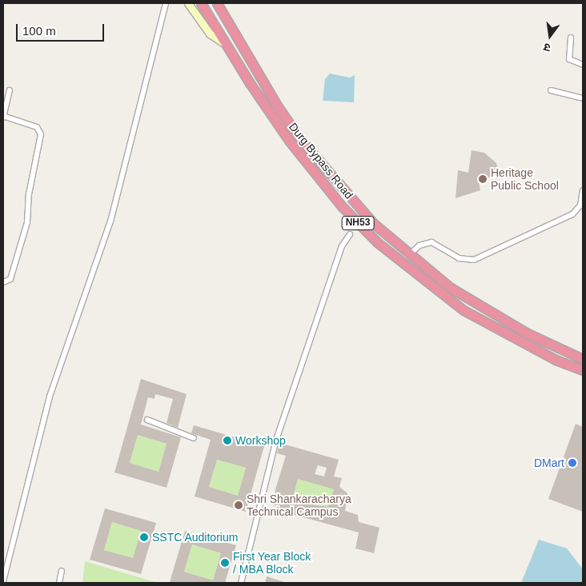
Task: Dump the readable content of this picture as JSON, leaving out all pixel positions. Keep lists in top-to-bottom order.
{
  "streets": {
    "highway": ["Durg Bypass Road", "NH53"]
  },
  "places": [
    "Heritage Public School",
    "Workshop",
    "DMart",
    "Shri Shankaracharya Technical Campus",
    "SSTC Auditorium",
    "First Year Block / MBA Block"
  ],
  "scale_bar": "100 m",
  "north": "bottom"
}
